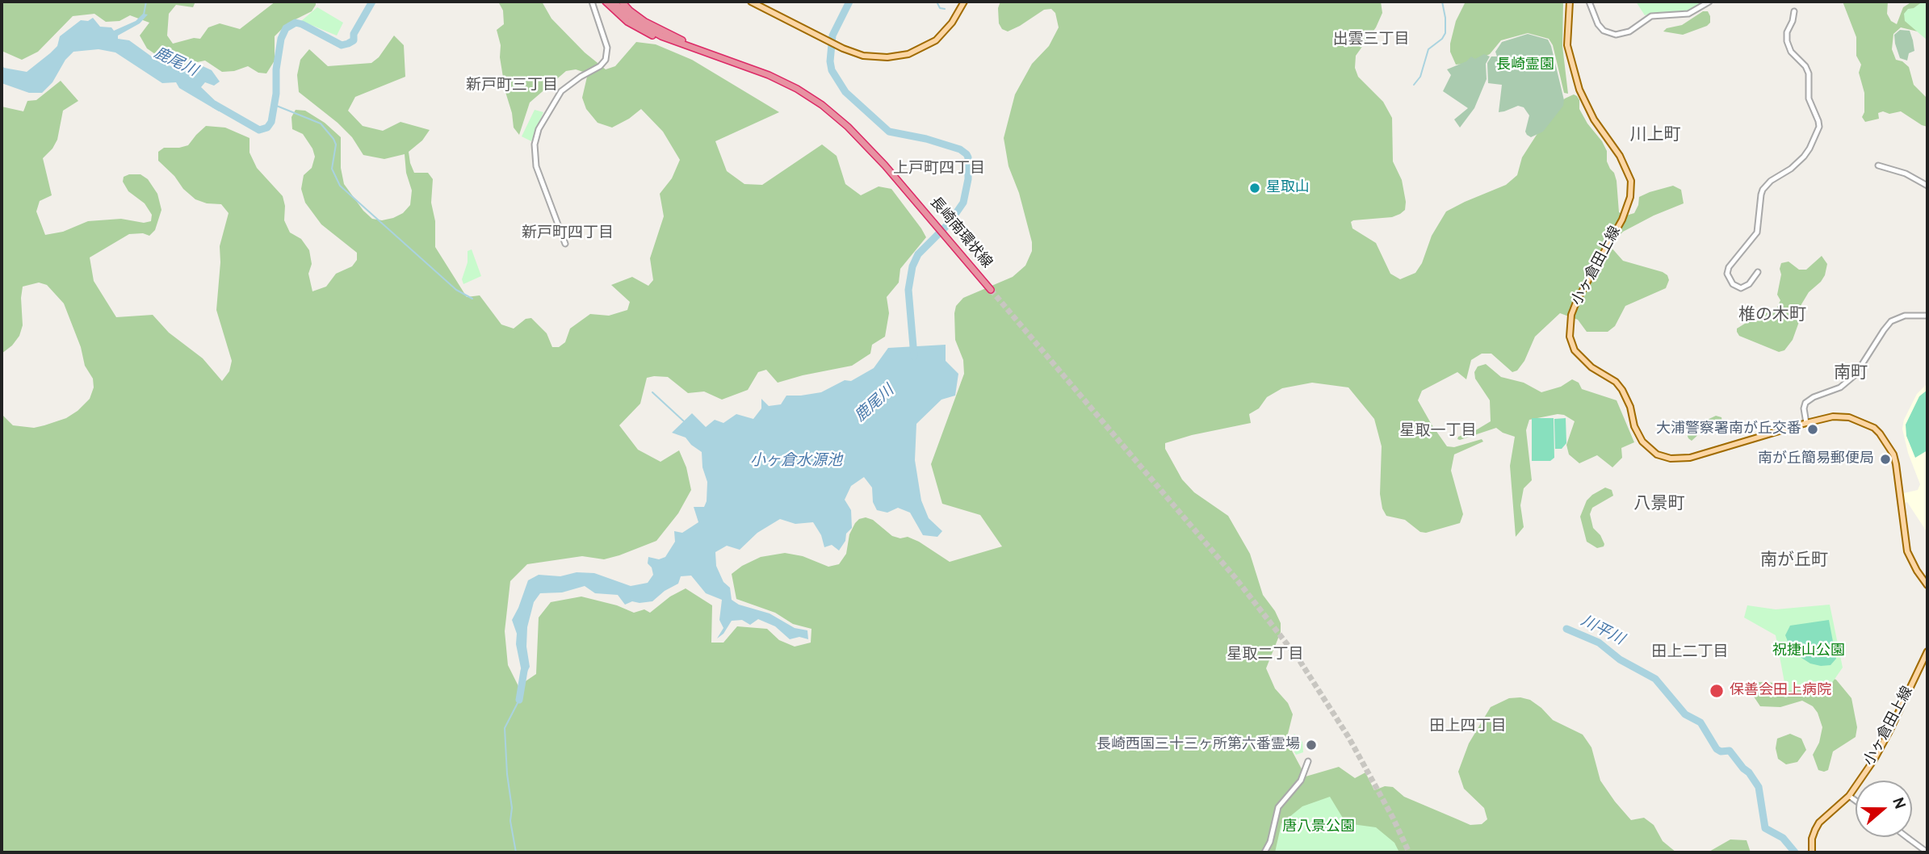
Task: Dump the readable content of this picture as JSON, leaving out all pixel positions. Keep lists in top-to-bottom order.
{
  "streets": {
    "highway": ["長崎南環状線"],
    "main road": ["小ヶ倉田上線"]
  },
  "districts": [
    "出雲三丁目",
    "新戸町三丁目",
    "川上町",
    "上戸町四丁目",
    "新戸町四丁目",
    "椎の木町",
    "南町",
    "星取一丁目",
    "八景町",
    "南が丘町",
    "田上二丁目",
    "星取二丁目",
    "田上四丁目"
  ],
  "water": ["鹿尾川", "小ヶ倉水源池", "川平川"],
  "parks": ["長崎霊園", "祝捷山公園", "唐八景公園"],
  "places": [
    "星取山",
    "大浦警察署南が丘交番",
    "南が丘簡易郵便局",
    "保善会田上病院",
    "長崎西国三十三ヶ所第六番霊場"
  ],
  "north": "right"
}
